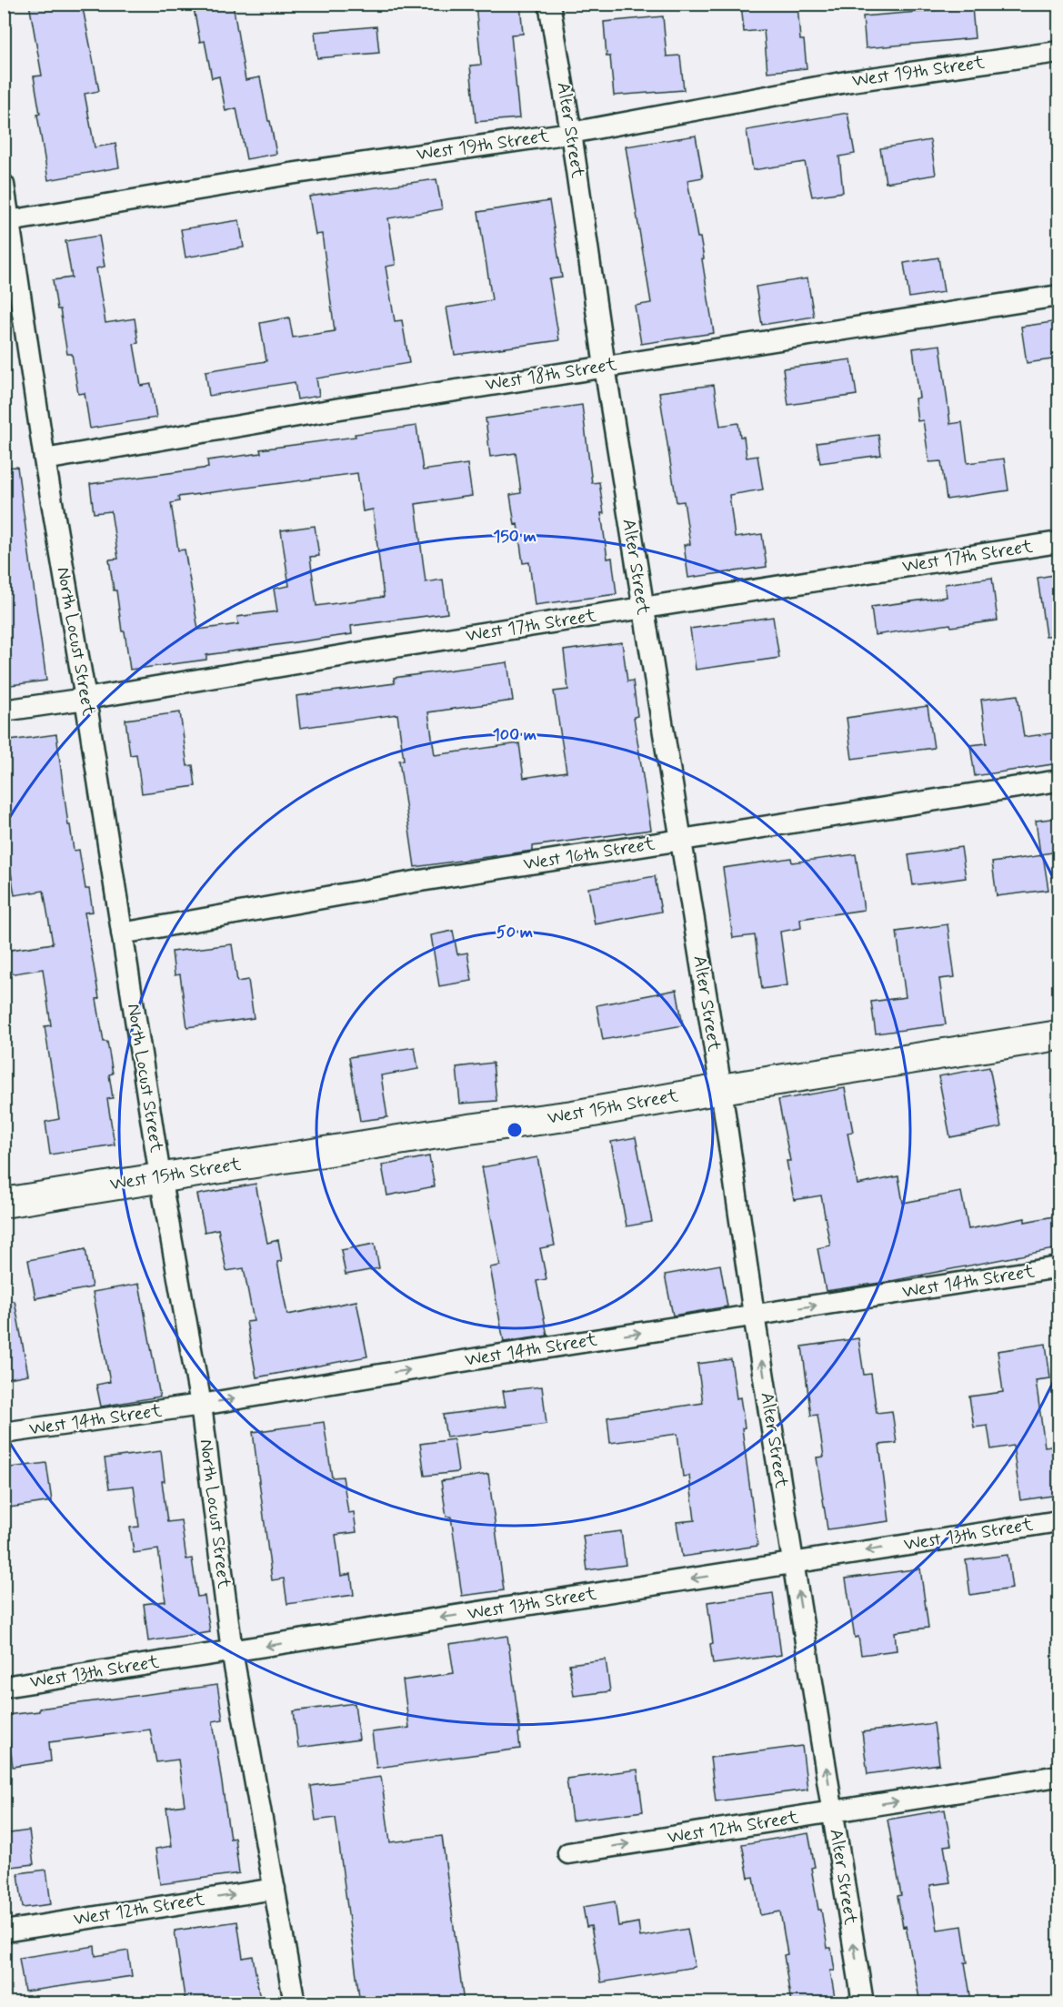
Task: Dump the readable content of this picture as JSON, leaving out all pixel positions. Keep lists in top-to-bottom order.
{
  "streets": {
    "main road": ["West 15th Street"],
    "street": [
      "West 19th Street",
      "Alter Street",
      "West 18th Street",
      "West 17th Street",
      "North Locust Street",
      "West 16th Street",
      "West 14th Street",
      "West 13th Street",
      "West 12th Street"
    ]
  },
  "crossings": [
    ["West 19th Street", "Alter Street"],
    ["West 19th Street", "North Locust Street"],
    ["Alter Street", "West 18th Street"],
    ["Alter Street", "West 17th Street"],
    ["Alter Street", "West 16th Street"],
    ["Alter Street", "West 15th Street"],
    ["Alter Street", "West 14th Street"],
    ["Alter Street", "West 13th Street"],
    ["Alter Street", "West 12th Street"],
    ["West 18th Street", "North Locust Street"],
    ["West 17th Street", "North Locust Street"],
    ["North Locust Street", "West 16th Street"],
    ["North Locust Street", "West 15th Street"],
    ["North Locust Street", "West 14th Street"],
    ["North Locust Street", "West 13th Street"],
    ["North Locust Street", "West 12th Street"]
  ],
  "one_way": ["West 14th Street", "West 13th Street", "West 12th Street"],
  "rings": ["150 m", "100 m", "50 m"]
}
